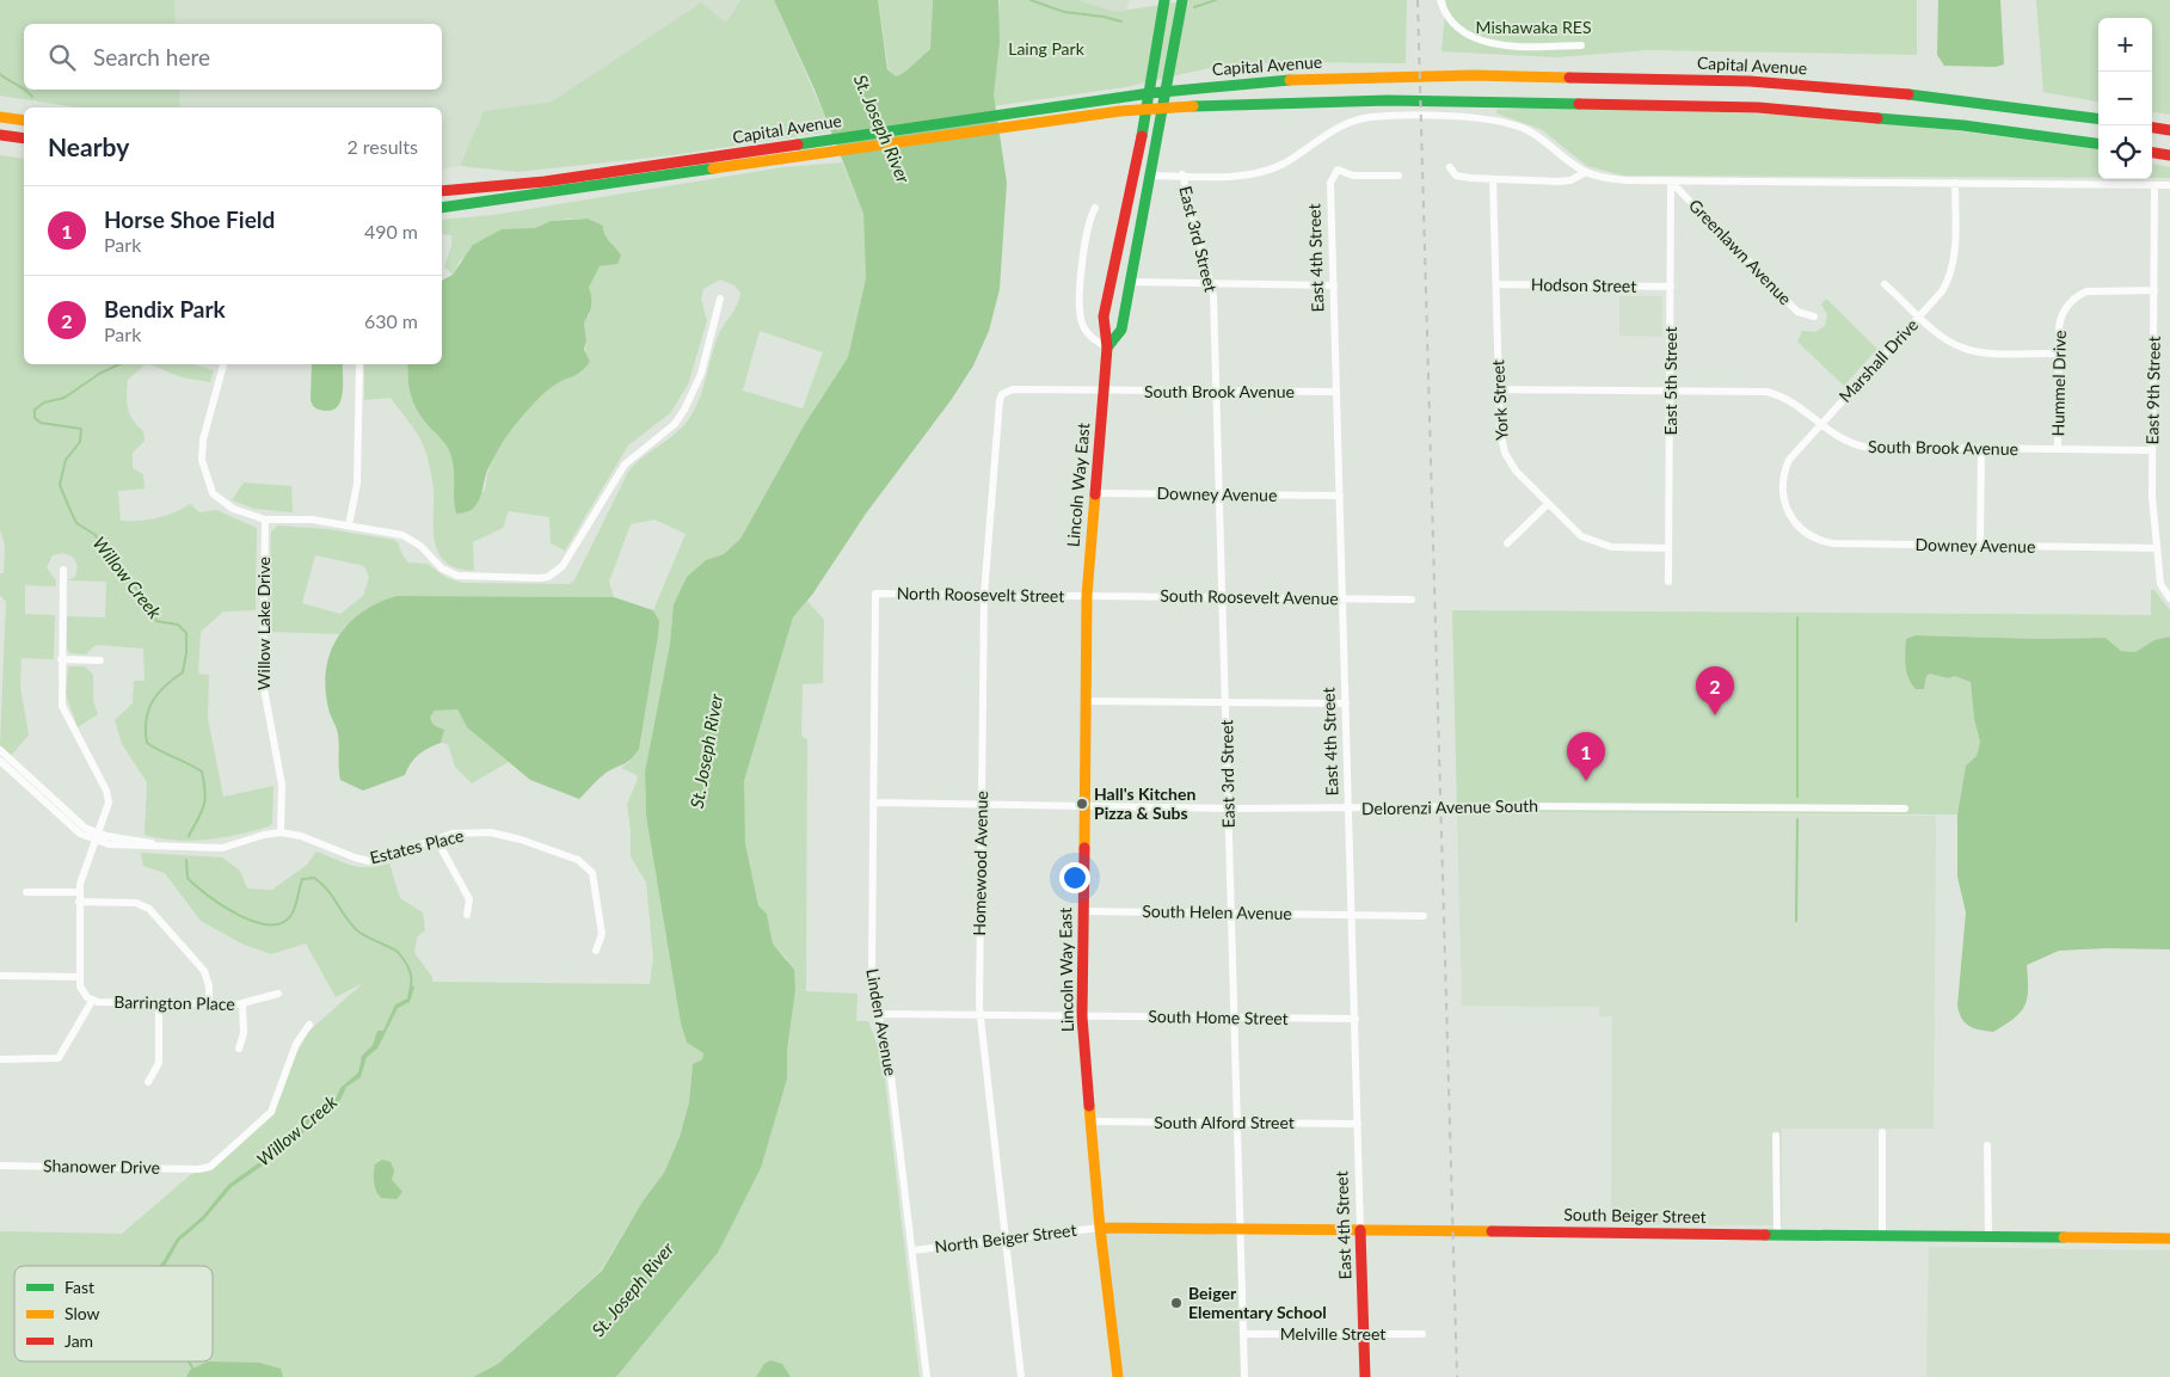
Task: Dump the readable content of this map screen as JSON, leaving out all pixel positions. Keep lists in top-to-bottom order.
{
  "streets": {
    "main road": [
      "Capital Avenue",
      "East 4th Street",
      "Lincoln Way East",
      "South Beiger Street"
    ],
    "street": [
      "East 3rd Street",
      "Greenlawn Avenue",
      "Hodson Street",
      "Marshall Drive",
      "East 5th Street",
      "Hummel Drive",
      "East 9th Street",
      "South Brook Avenue",
      "York Street",
      "Downey Avenue",
      "North Roosevelt Street",
      "South Roosevelt Avenue",
      "Willow Lake Drive",
      "Delorenzi Avenue South",
      "Estates Place",
      "Homewood Avenue",
      "South Helen Avenue",
      "Barrington Place",
      "South Home Street",
      "Linden Avenue",
      "South Alford Street",
      "Shanower Drive",
      "North Beiger Street",
      "Melville Street"
    ]
  },
  "crossings": [
    ["Capital Avenue", "Lincoln Way East"],
    ["East 3rd Street", "South Brook Avenue"],
    ["East 3rd Street", "Downey Avenue"],
    ["East 3rd Street", "South Roosevelt Avenue"],
    ["East 3rd Street", "Delorenzi Avenue South"],
    ["East 3rd Street", "South Helen Avenue"],
    ["East 3rd Street", "South Home Street"],
    ["East 3rd Street", "South Alford Street"],
    ["East 3rd Street", "South Beiger Street"],
    ["East 3rd Street", "Melville Street"],
    ["Greenlawn Avenue", "East 5th Street"],
    ["East 4th Street", "South Brook Avenue"],
    ["East 4th Street", "Downey Avenue"],
    ["East 4th Street", "South Roosevelt Avenue"],
    ["East 4th Street", "Delorenzi Avenue South"],
    ["East 4th Street", "South Helen Avenue"],
    ["East 4th Street", "South Home Street"],
    ["East 4th Street", "South Alford Street"],
    ["East 4th Street", "South Beiger Street"],
    ["East 4th Street", "Melville Street"],
    ["Hodson Street", "East 5th Street"],
    ["Hodson Street", "York Street"],
    ["Marshall Drive", "South Brook Avenue"],
    ["Marshall Drive", "Downey Avenue"],
    ["East 5th Street", "South Brook Avenue"],
    ["East 5th Street", "York Street"],
    ["Hummel Drive", "East 9th Street"],
    ["Hummel Drive", "South Brook Avenue"],
    ["East 9th Street", "South Brook Avenue"],
    ["East 9th Street", "Downey Avenue"],
    ["South Brook Avenue", "York Street"],
    ["South Brook Avenue", "Lincoln Way East"],
    ["South Brook Avenue", "Homewood Avenue"],
    ["Lincoln Way East", "Downey Avenue"],
    ["Lincoln Way East", "North Roosevelt Street"],
    ["Lincoln Way East", "South Roosevelt Avenue"],
    ["Lincoln Way East", "Delorenzi Avenue South"],
    ["Lincoln Way East", "South Helen Avenue"],
    ["Lincoln Way East", "South Home Street"],
    ["Lincoln Way East", "South Alford Street"],
    ["Lincoln Way East", "South Beiger Street"],
    ["Lincoln Way East", "North Beiger Street"],
    ["North Roosevelt Street", "South Roosevelt Avenue"],
    ["North Roosevelt Street", "Homewood Avenue"],
    ["North Roosevelt Street", "Linden Avenue"],
    ["Willow Lake Drive", "Estates Place"],
    ["Delorenzi Avenue South", "Homewood Avenue"],
    ["Delorenzi Avenue South", "Linden Avenue"],
    ["Estates Place", "Barrington Place"],
    ["Homewood Avenue", "South Home Street"],
    ["Homewood Avenue", "North Beiger Street"],
    ["South Home Street", "Linden Avenue"],
    ["Linden Avenue", "North Beiger Street"],
    ["South Beiger Street", "North Beiger Street"]
  ],
  "water": ["St. Joseph River", "Willow Creek"],
  "parks": ["Mishawaka RES", "Laing Park"],
  "places": ["Hall's Kitchen Pizza & Subs", "Beiger Elementary School"],
  "legend": ["Fast", "Slow", "Jam"],
  "page": {
    "map_buttons": ["+", "−"],
    "search": "Search here",
    "heading": ["Nearby", "2 results"],
    "list": [
      {
        "mark": "1",
        "name": "Horse Shoe Field",
        "note": "Park",
        "value": "490 m"
      },
      {
        "mark": "2",
        "name": "Bendix Park",
        "note": "Park",
        "value": "630 m"
      }
    ],
    "pins": ["2", "1"]
  }
}
